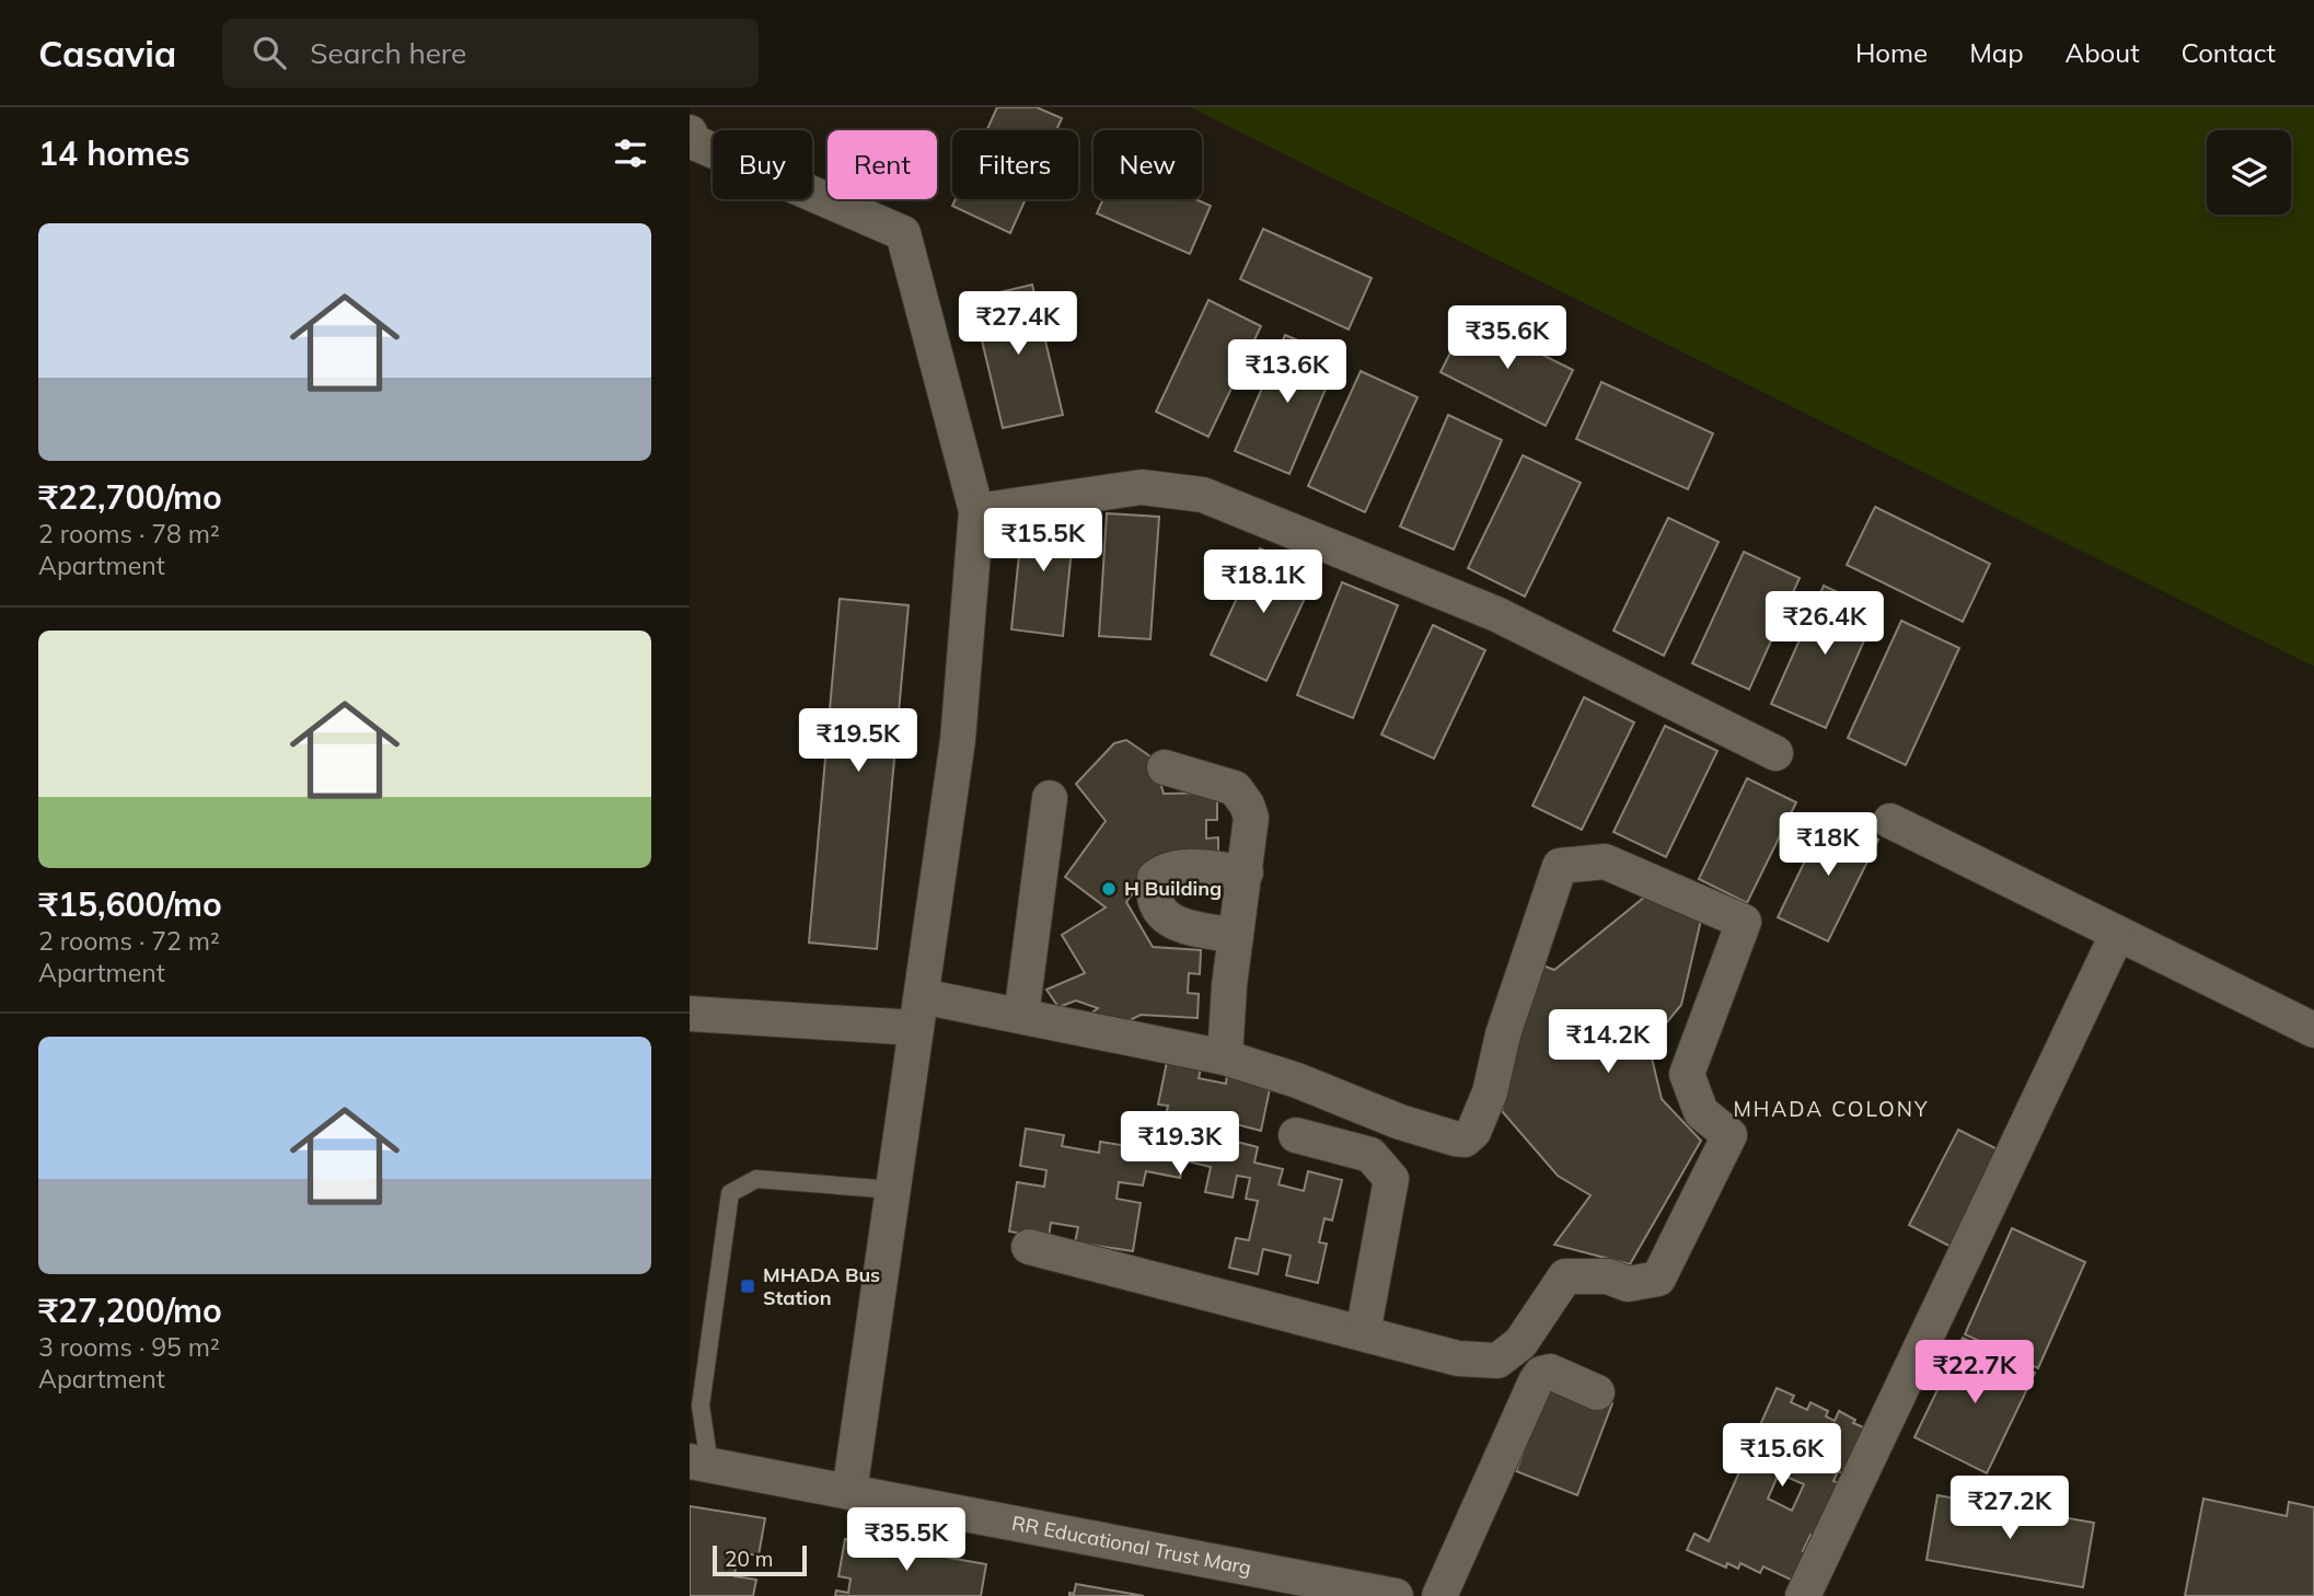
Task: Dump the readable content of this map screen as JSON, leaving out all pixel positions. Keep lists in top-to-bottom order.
{
  "streets": {
    "street": ["RR Educational Trust Marg"]
  },
  "districts": ["MHADA COLONY"],
  "places": {
    "other": ["H Building"],
    "transit": ["MHADA Bus Station"]
  },
  "scale_bar": "20 m",
  "page": {
    "header": "Casavia",
    "search": "Search here",
    "nav": [
      "Home",
      "Map",
      "About",
      "Contact"
    ],
    "heading": "14 homes",
    "chip": [
      "Buy",
      "Rent",
      "Filters",
      "New"
    ],
    "list": [
      {
        "name": "₹22,700/mo",
        "note": "2 rooms · 78 m² · Apartment"
      },
      {
        "name": "₹15,600/mo",
        "note": "2 rooms · 72 m² · Apartment"
      },
      {
        "name": "₹27,200/mo",
        "note": "3 rooms · 95 m² · Apartment"
      }
    ],
    "price": [
      "₹27.4K",
      "₹35.6K",
      "₹13.6K",
      "₹15.5K",
      "₹18.1K",
      "₹26.4K",
      "₹19.5K",
      "₹18K",
      "₹14.2K",
      "₹19.3K",
      "₹22.7K",
      "₹15.6K",
      "₹27.2K",
      "₹35.5K"
    ],
    "scale": "20 m"
  }
}
